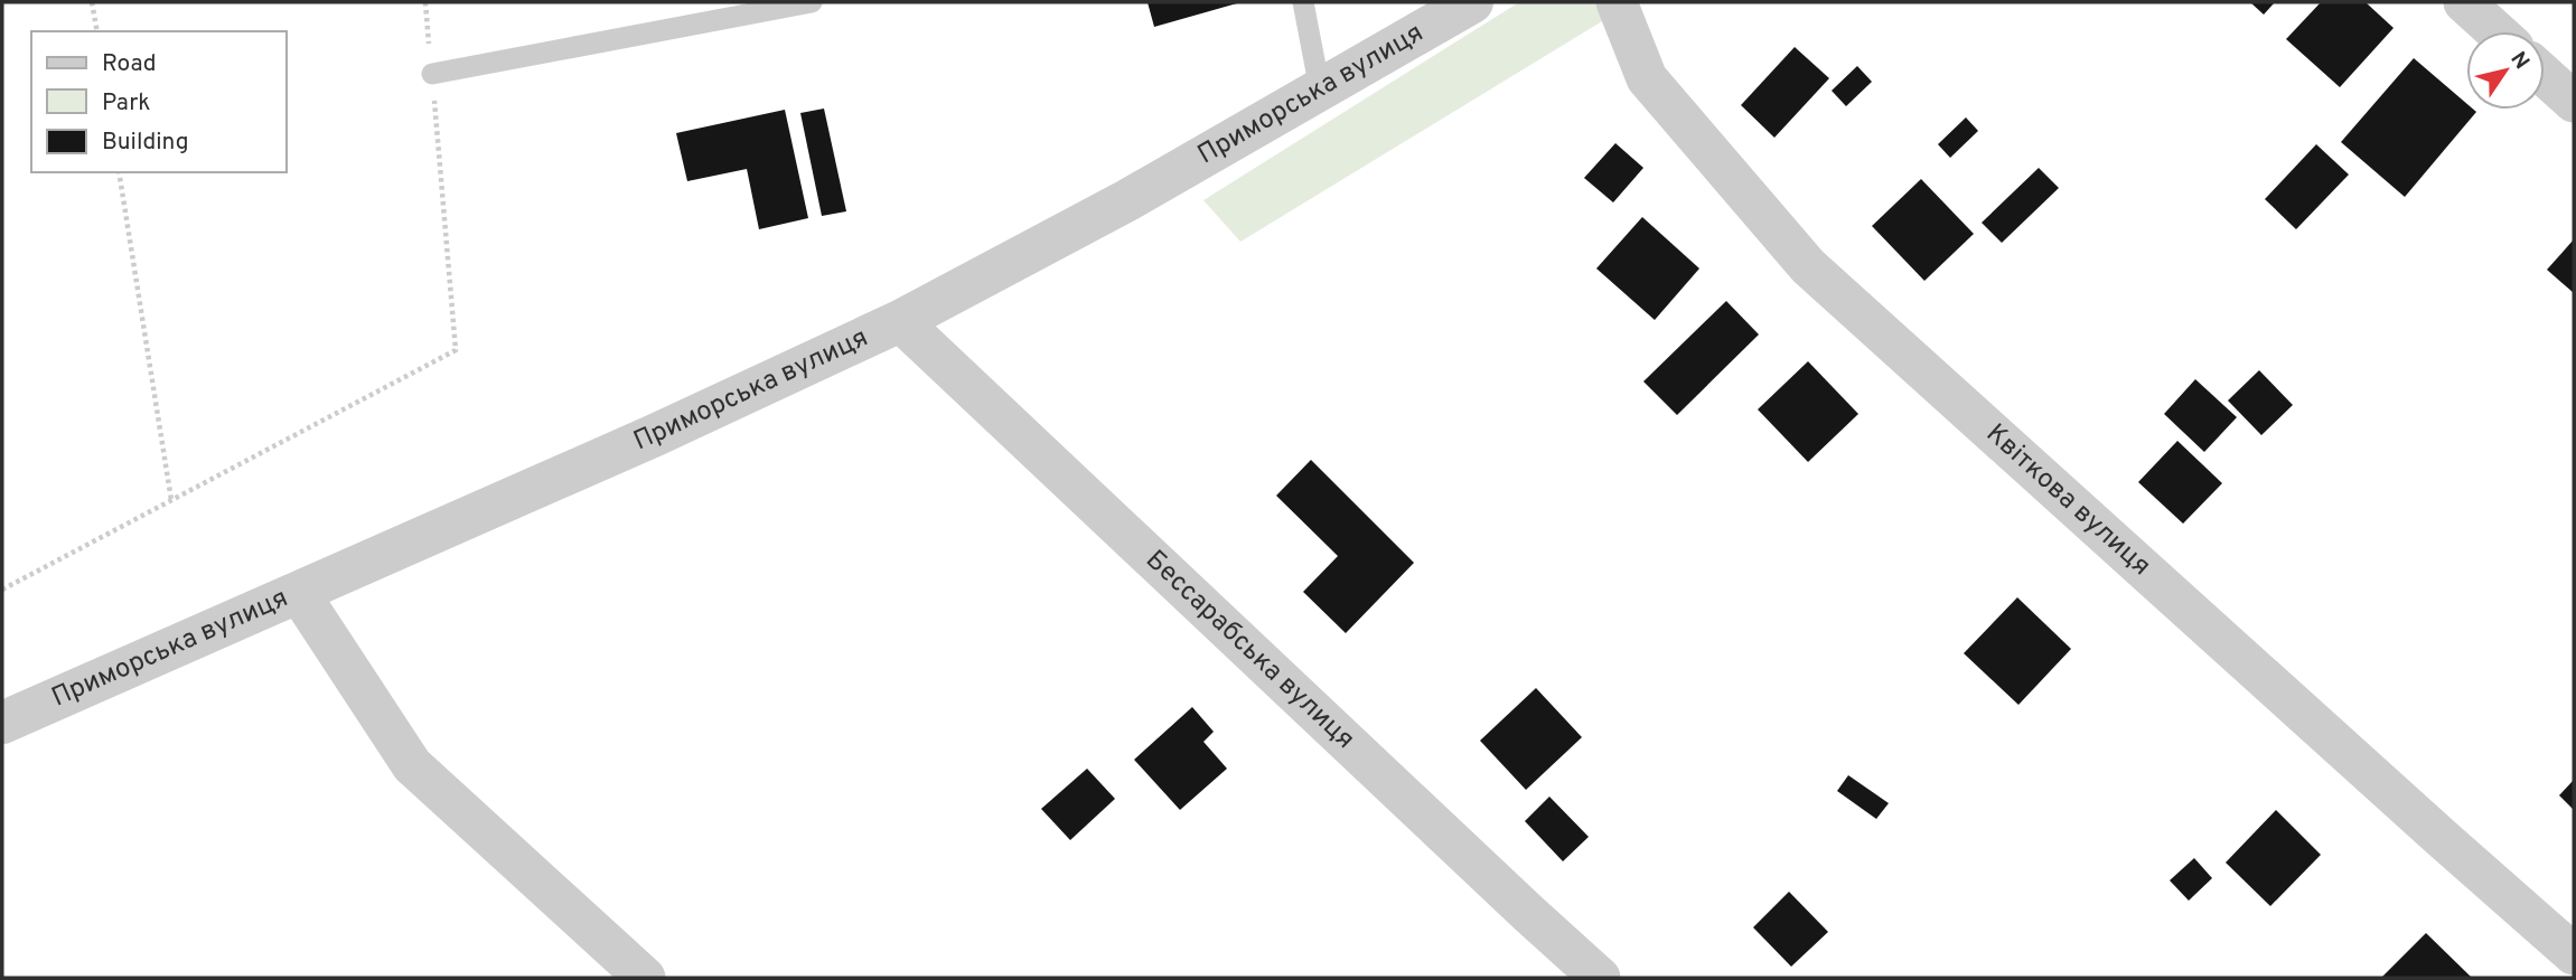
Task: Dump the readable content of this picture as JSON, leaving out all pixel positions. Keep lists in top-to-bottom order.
{
  "streets": {
    "street": ["Приморська вулиця", "Квіткова вулиця", "Бессарабська вулиця"]
  },
  "crossings": [
    ["Приморська вулиця", "Бессарабська вулиця"]
  ],
  "legend": ["Road", "Park", "Building"],
  "north": "top right"
}
